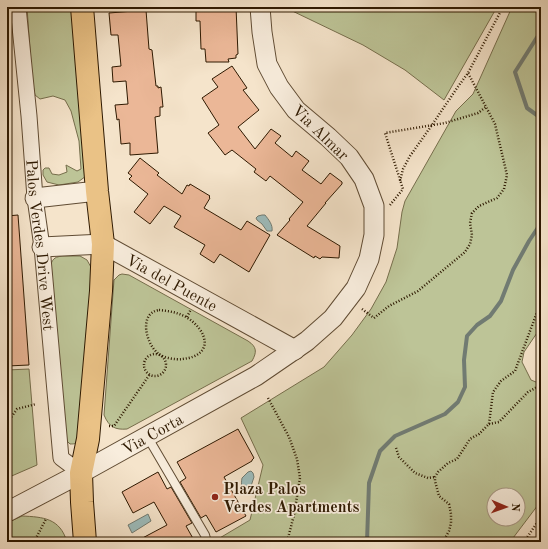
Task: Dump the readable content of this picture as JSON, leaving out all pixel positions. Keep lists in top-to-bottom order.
{
  "streets": {
    "street": [
      "Via Almar",
      "Palos Verdes Drive West",
      "Via del Puente",
      "Via Corta"
    ]
  },
  "crossings": [
    ["Via Almar", "Via del Puente"],
    ["Via Almar", "Via Corta"],
    ["Palos Verdes Drive West", "Via Corta"],
    ["Via del Puente", "Via Corta"]
  ],
  "places": ["Plaza Palos Verdes Apartments"],
  "north": "right"
}
